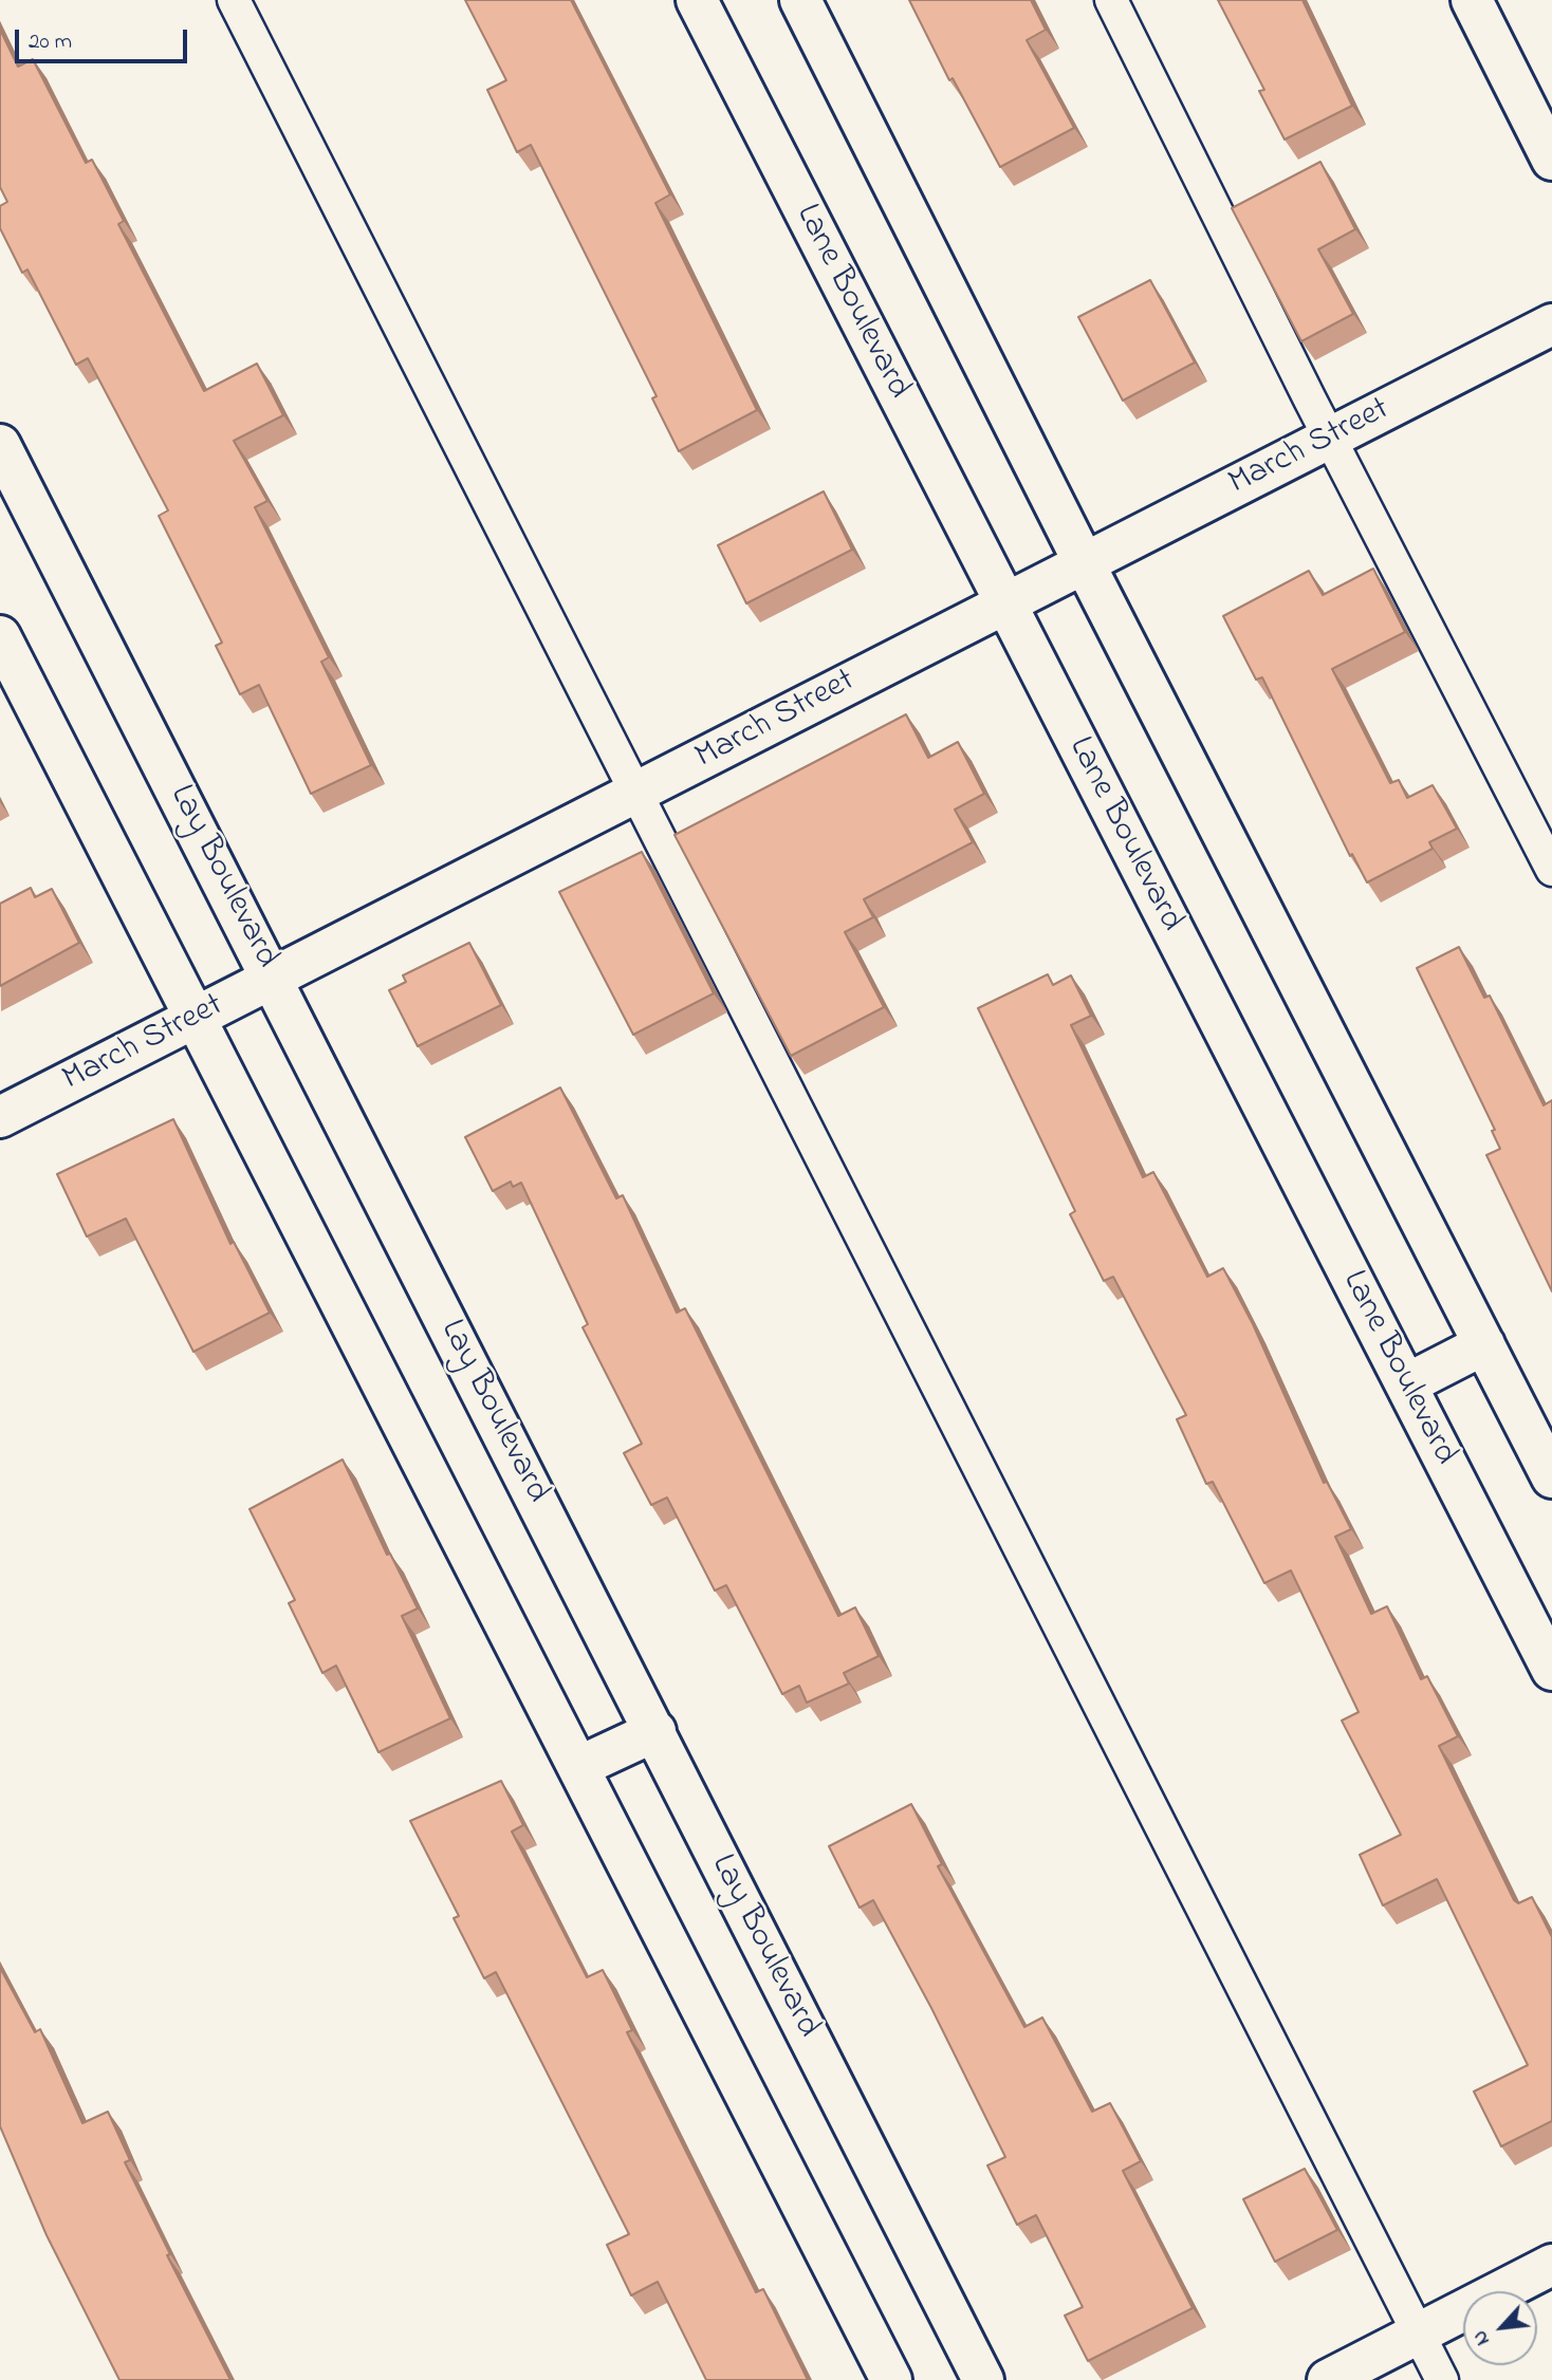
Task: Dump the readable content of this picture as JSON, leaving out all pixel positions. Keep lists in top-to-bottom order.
{
  "streets": {
    "street": ["Lane Boulevard", "March Street", "Lay Boulevard"]
  },
  "crossings": [
    ["Lane Boulevard", "March Street"],
    ["March Street", "Lay Boulevard"]
  ],
  "scale_bar": "20 m",
  "north": "bottom left"
}
